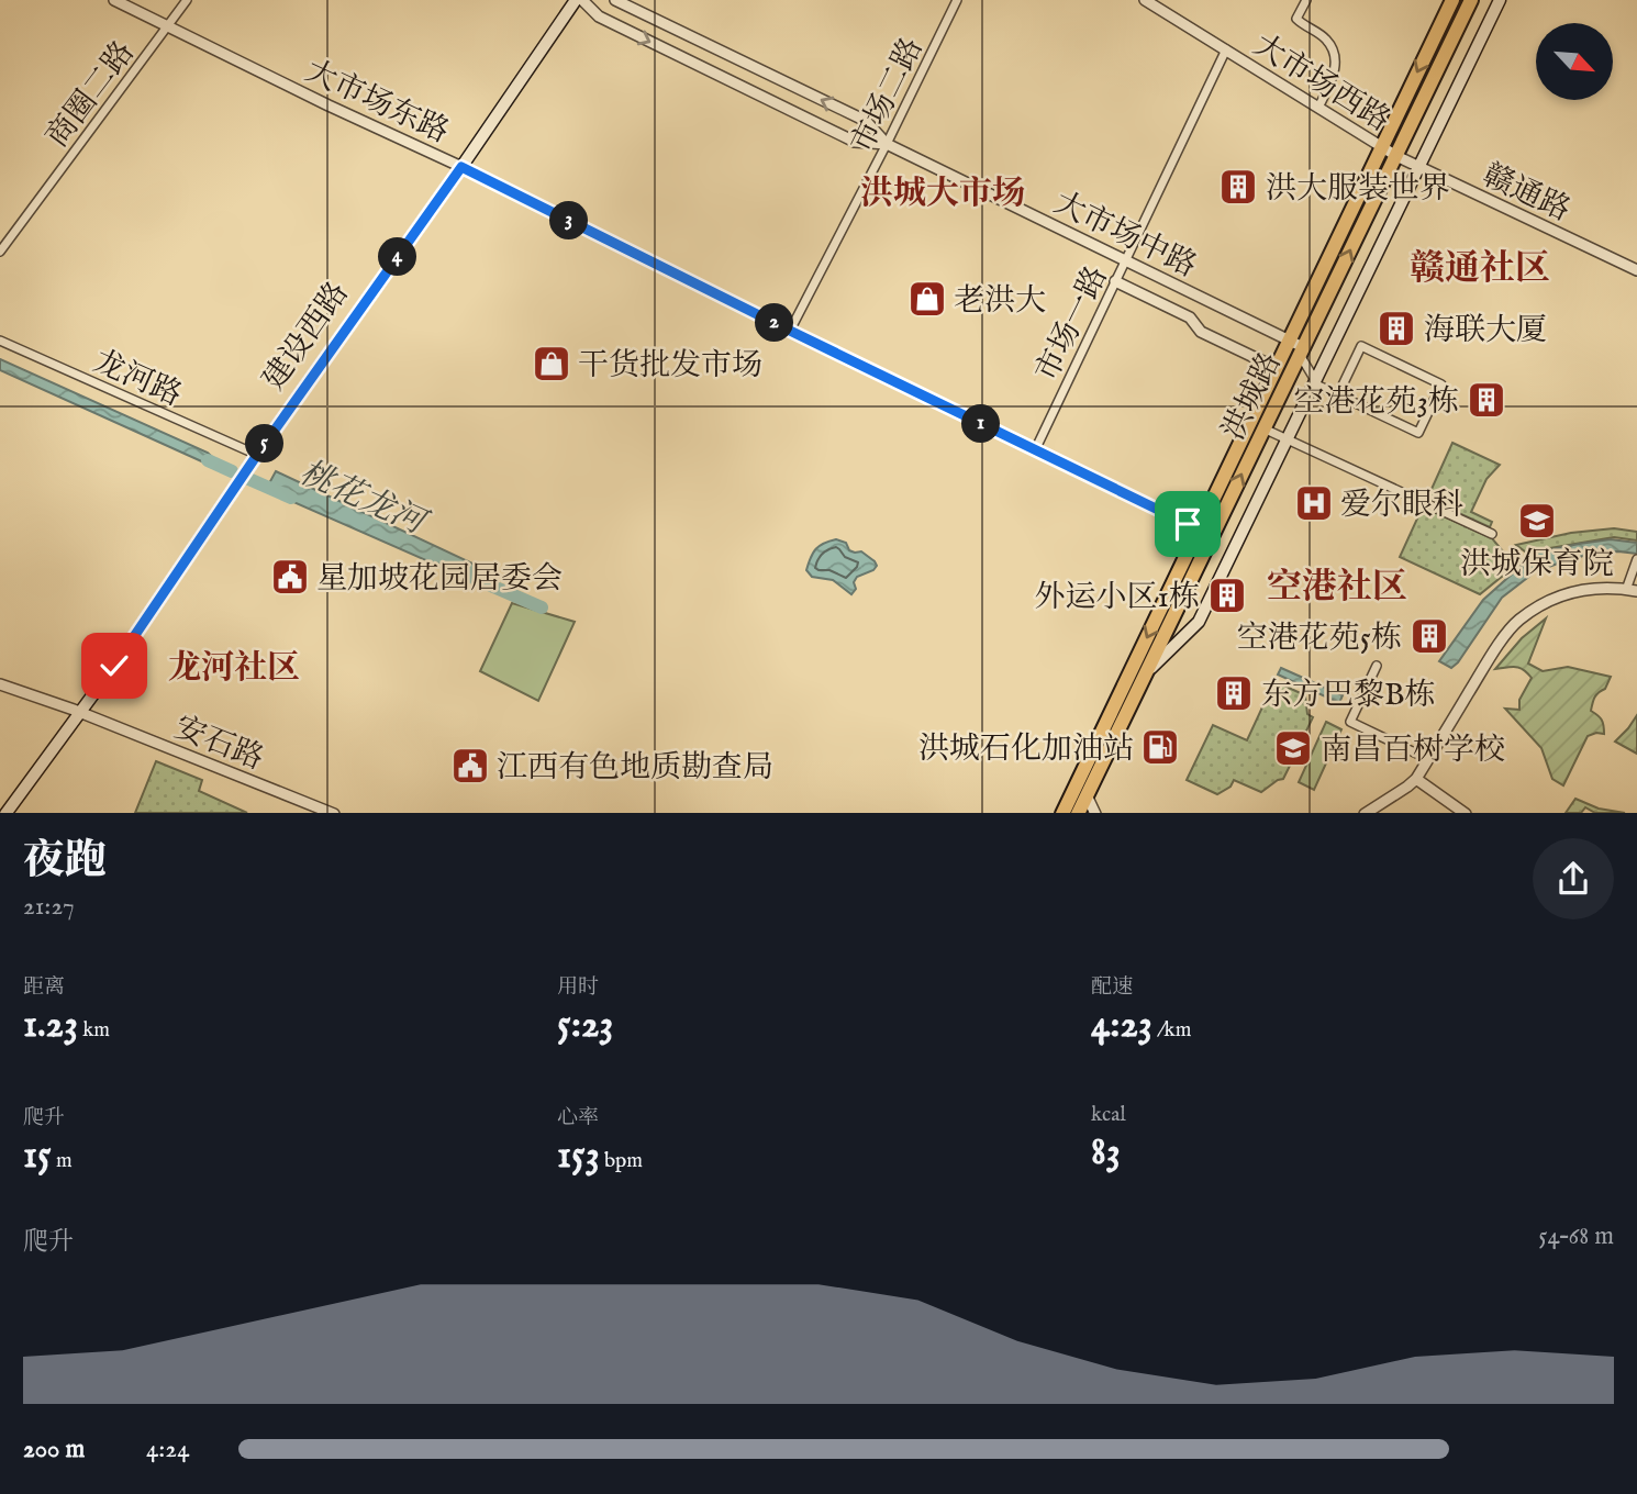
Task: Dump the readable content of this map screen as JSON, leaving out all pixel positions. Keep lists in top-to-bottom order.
{
  "streets": {
    "highway": ["洪城路"],
    "main road": ["建设西路"],
    "street": [
      "大市场西路",
      "商圈二路",
      "市场二路",
      "大市场东路",
      "赣通路",
      "大市场中路",
      "市场一路",
      "龙河路",
      "安石路"
    ]
  },
  "crossings": [
    ["大市场西路", "赣通路"],
    ["大市场西路", "市场一路"],
    ["大市场西路", "洪城路"],
    ["商圈二路", "大市场东路"],
    ["市场二路", "大市场东路"],
    ["市场二路", "大市场中路"],
    ["大市场东路", "市场一路"],
    ["大市场东路", "建设西路"],
    ["大市场东路", "洪城路"],
    ["赣通路", "洪城路"],
    ["大市场中路", "市场一路"],
    ["大市场中路", "洪城路"],
    ["建设西路", "龙河路"],
    ["建设西路", "安石路"]
  ],
  "districts": [
    "洪城大市场",
    "赣通社区",
    "空港社区",
    "龙河社区"
  ],
  "water": ["桃花龙河"],
  "places": {
    "building": [
      "洪大服装世界",
      "海联大厦",
      "空港花苑3栋",
      "外运小区1栋",
      "空港花苑5栋",
      "东方巴黎B栋"
    ],
    "shop": ["老洪大", "干货批发市场"],
    "hospital": ["爱尔眼科"],
    "school or university": ["洪城保育院", "南昌百树学校"],
    "public building": ["星加坡花园居委会", "江西有色地质勘查局"],
    "fuel station": ["洪城石化加油站"]
  },
  "north": "bottom right",
  "page": {
    "pins": [
      "3",
      "4",
      "2",
      "1",
      "5"
    ],
    "heading": ["夜跑", "21:27"],
    "stats": [
      ["距离", "1.23 km"],
      ["用时", "5:23"],
      ["配速", "4:23 /km"],
      ["爬升", "15 m"],
      ["心率", "153 bpm"],
      ["kcal", "83"]
    ],
    "chart": ["爬升", "54–68 m"],
    "list": [
      {
        "name": "200 m",
        "note": "4:24"
      }
    ]
  }
}
